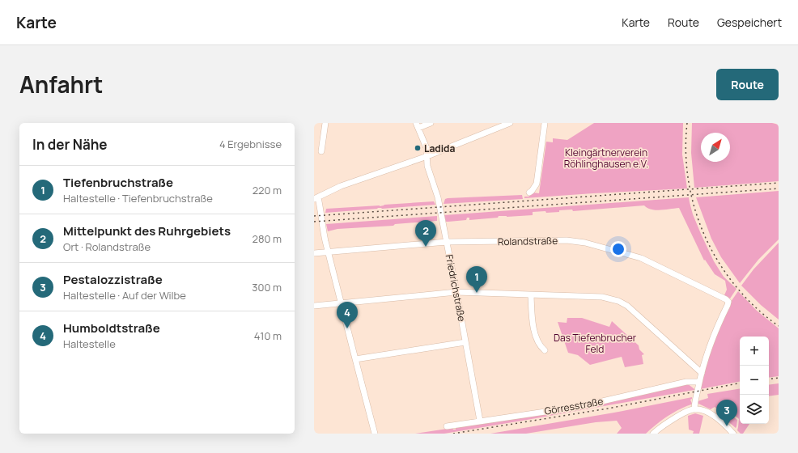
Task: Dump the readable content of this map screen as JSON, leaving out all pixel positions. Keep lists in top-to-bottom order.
{
  "streets": {
    "street": ["Rolandstraße", "Friedrichstraße", "Görresstraße"]
  },
  "crossings": [
    ["Rolandstraße", "Friedrichstraße"],
    ["Friedrichstraße", "Görresstraße"]
  ],
  "parks": ["Kleingärtnerverein Röhlinghausen e.V.", "Das Tiefenbrucher Feld"],
  "places": ["Ladida"],
  "north": "top right",
  "page": {
    "header": "Karte",
    "nav": ["Karte", "Route", "Gespeichert"],
    "title": "Anfahrt",
    "buttons": "Route",
    "heading": ["In der Nähe", "4 Ergebnisse"],
    "list": [
      {
        "mark": "1",
        "name": "Tiefenbruchstraße",
        "note": "Haltestelle · Tiefenbruchstraße",
        "value": "220 m"
      },
      {
        "mark": "2",
        "name": "Mittelpunkt des Ruhrgebiets",
        "note": "Ort · Rolandstraße",
        "value": "280 m"
      },
      {
        "mark": "3",
        "name": "Pestalozzistraße",
        "note": "Haltestelle · Auf der Wilbe",
        "value": "300 m"
      },
      {
        "mark": "4",
        "name": "Humboldtstraße",
        "note": "Haltestelle",
        "value": "410 m"
      }
    ],
    "pins": [
      "2",
      "1",
      "4",
      "3"
    ],
    "map_buttons": ["+", "−"]
  }
}
